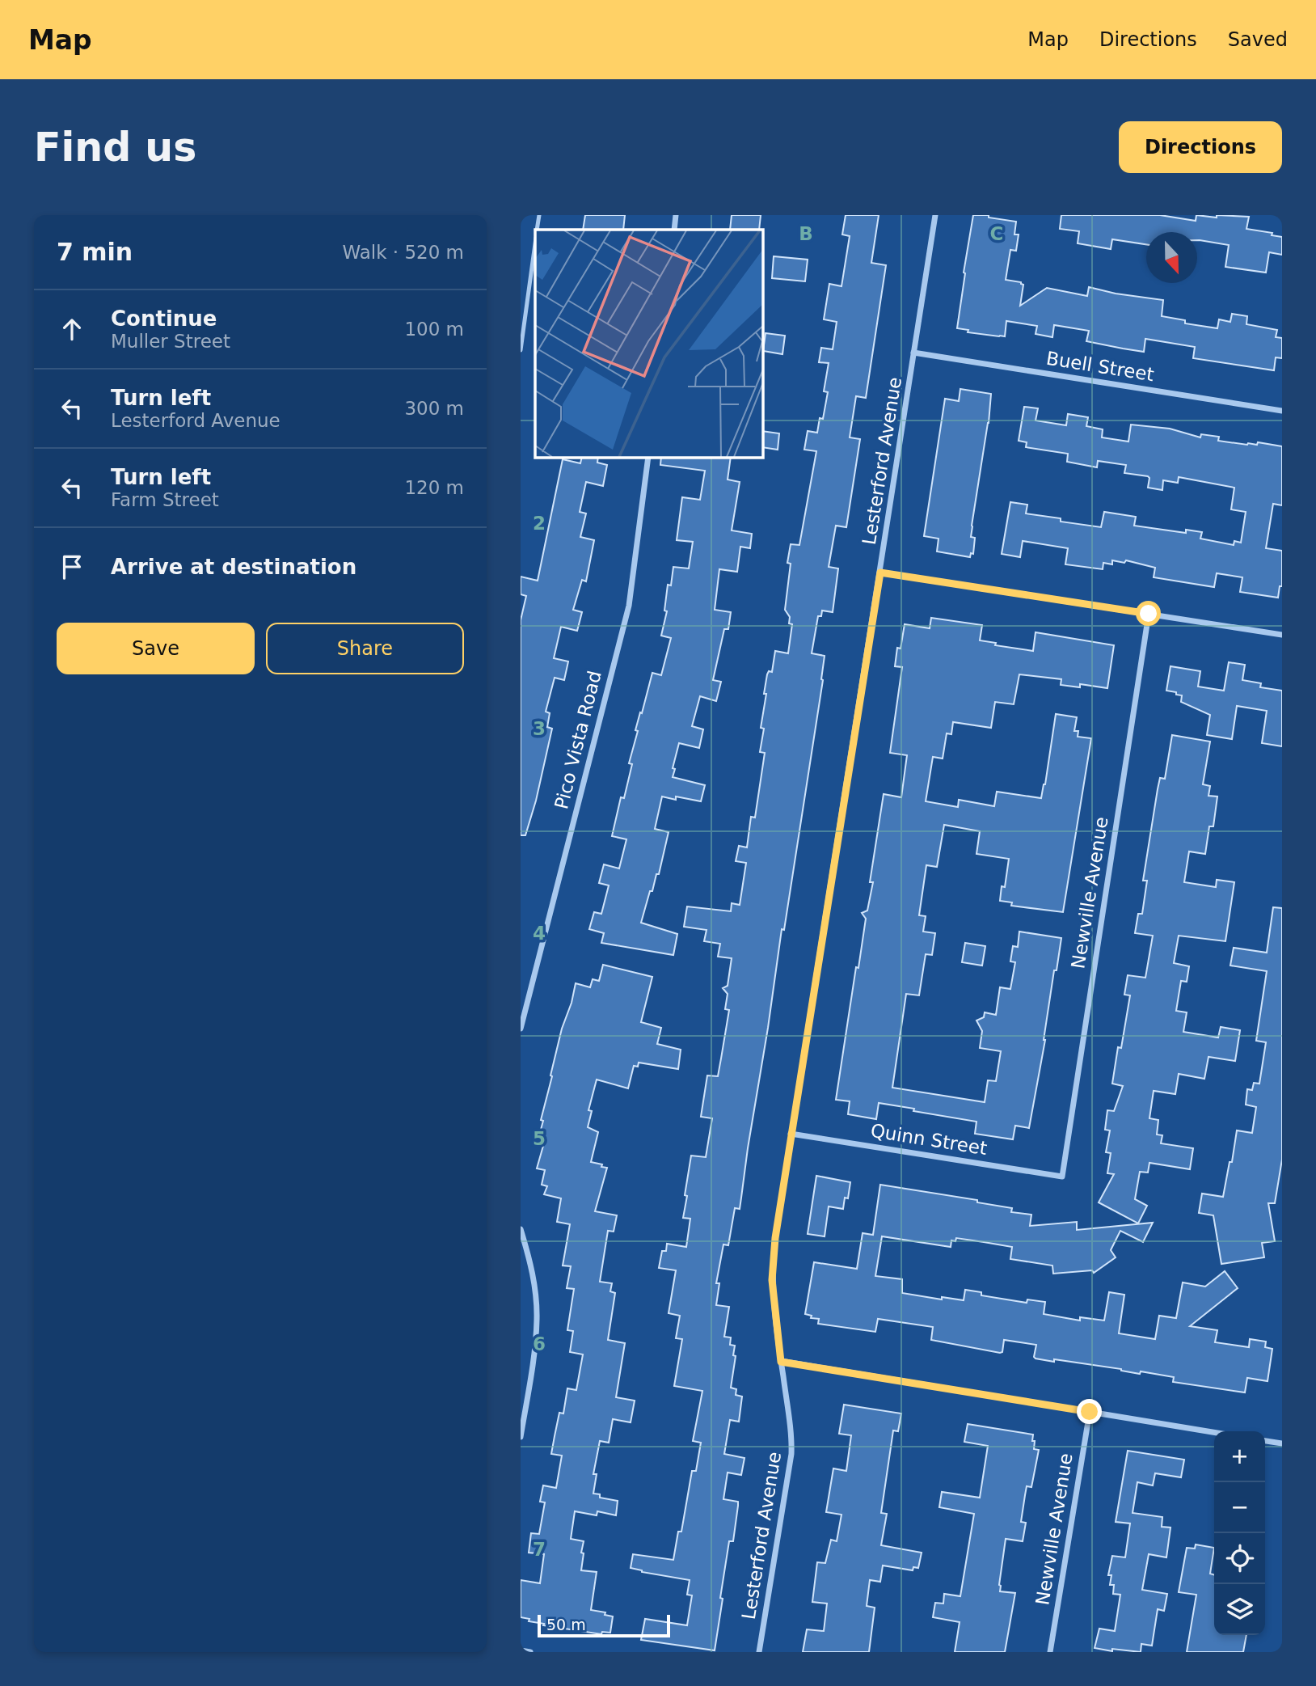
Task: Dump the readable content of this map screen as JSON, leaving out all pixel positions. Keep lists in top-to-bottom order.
{
  "streets": {
    "street": [
      "Buell Street",
      "Lesterford Avenue",
      "Pico Vista Road",
      "Newville Avenue",
      "Quinn Street"
    ]
  },
  "crossings": [
    ["Buell Street", "Lesterford Avenue"],
    ["Lesterford Avenue", "Quinn Street"],
    ["Newville Avenue", "Quinn Street"]
  ],
  "scale_bar": "50 m",
  "north": "bottom",
  "page": {
    "header": "Map",
    "nav": ["Map", "Directions", "Saved"],
    "buttons": [
      "Directions",
      ["Save", "Share"]
    ],
    "title": "Find us",
    "heading": ["7 min", "Walk · 520 m"],
    "list": [
      ["Continue", "Muller Street", "100 m"],
      ["Turn left", "Lesterford Avenue", "300 m"],
      ["Turn left", "Farm Street", "120 m"],
      "Arrive at destination"
    ],
    "map_buttons": ["+", "−"],
    "scale": "50 m"
  },
  "grid": {
    "columns": ["B", "C"],
    "rows": [
      "2",
      "3",
      "4",
      "5",
      "6",
      "7"
    ]
  }
}
